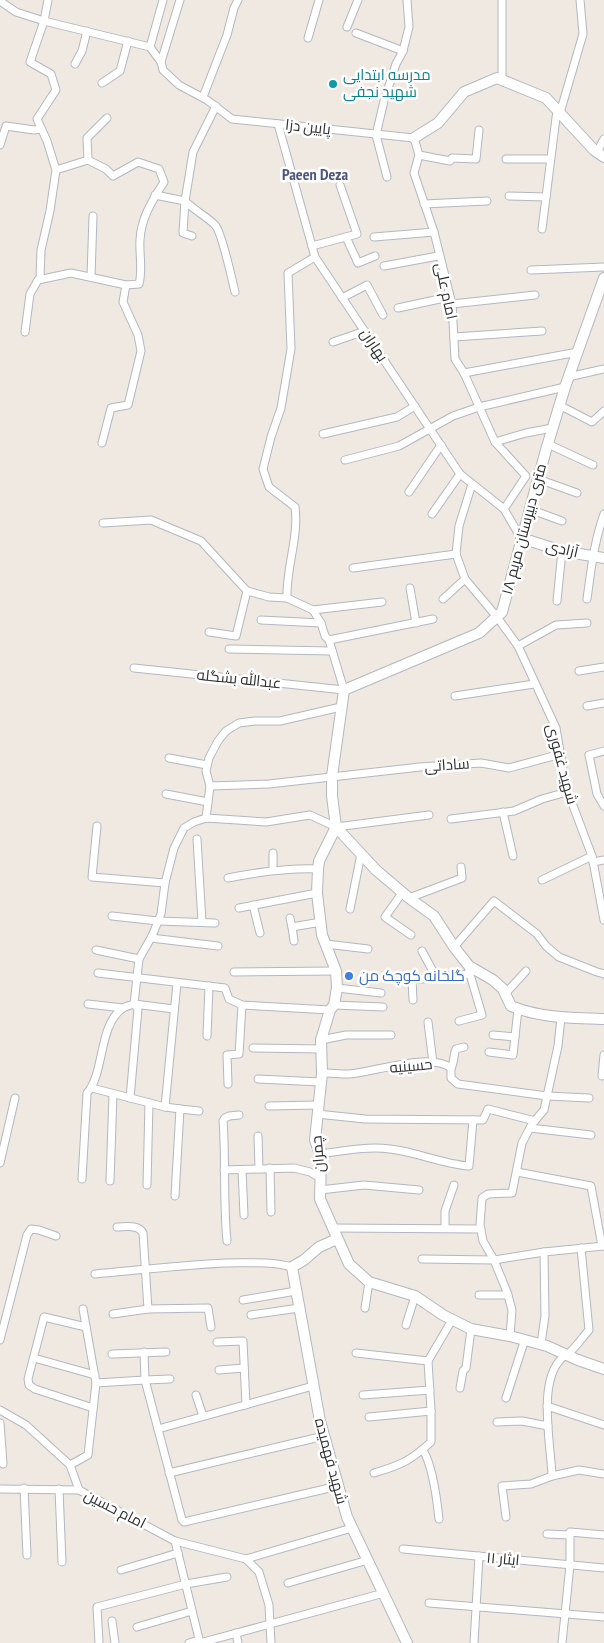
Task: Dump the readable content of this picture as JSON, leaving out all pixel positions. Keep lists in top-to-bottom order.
{
  "streets": {
    "street": [
      "پایین دزا",
      "امام علی",
      "بهاران",
      "۱۸ متری دبیرستان مریم",
      "آزادی",
      "عبدالله بشگله",
      "شهید غفوری",
      "ساداتی",
      "حسینیه",
      "چمران",
      "شهید فهمیده",
      "امام حسین",
      "ایثار ۱۱"
    ]
  },
  "crossings": [
    ["پایین دزا", "امام علی"],
    ["پایین دزا", "بهاران"],
    ["امام علی", "بهاران"],
    ["بهاران", "۱۸ متری دبیرستان مریم"],
    ["بهاران", "آزادی"],
    ["۱۸ متری دبیرستان مریم", "آزادی"],
    ["۱۸ متری دبیرستان مریم", "عبدالله بشگله"],
    ["۱۸ متری دبیرستان مریم", "شهید غفوری"],
    ["شهید غفوری", "ساداتی"],
    ["حسینیه", "چمران"]
  ],
  "districts": ["Paeen Deza"],
  "places": ["مدرسه ابتدایی شهید نجفی", "گلخانه کوچک من"]
}
